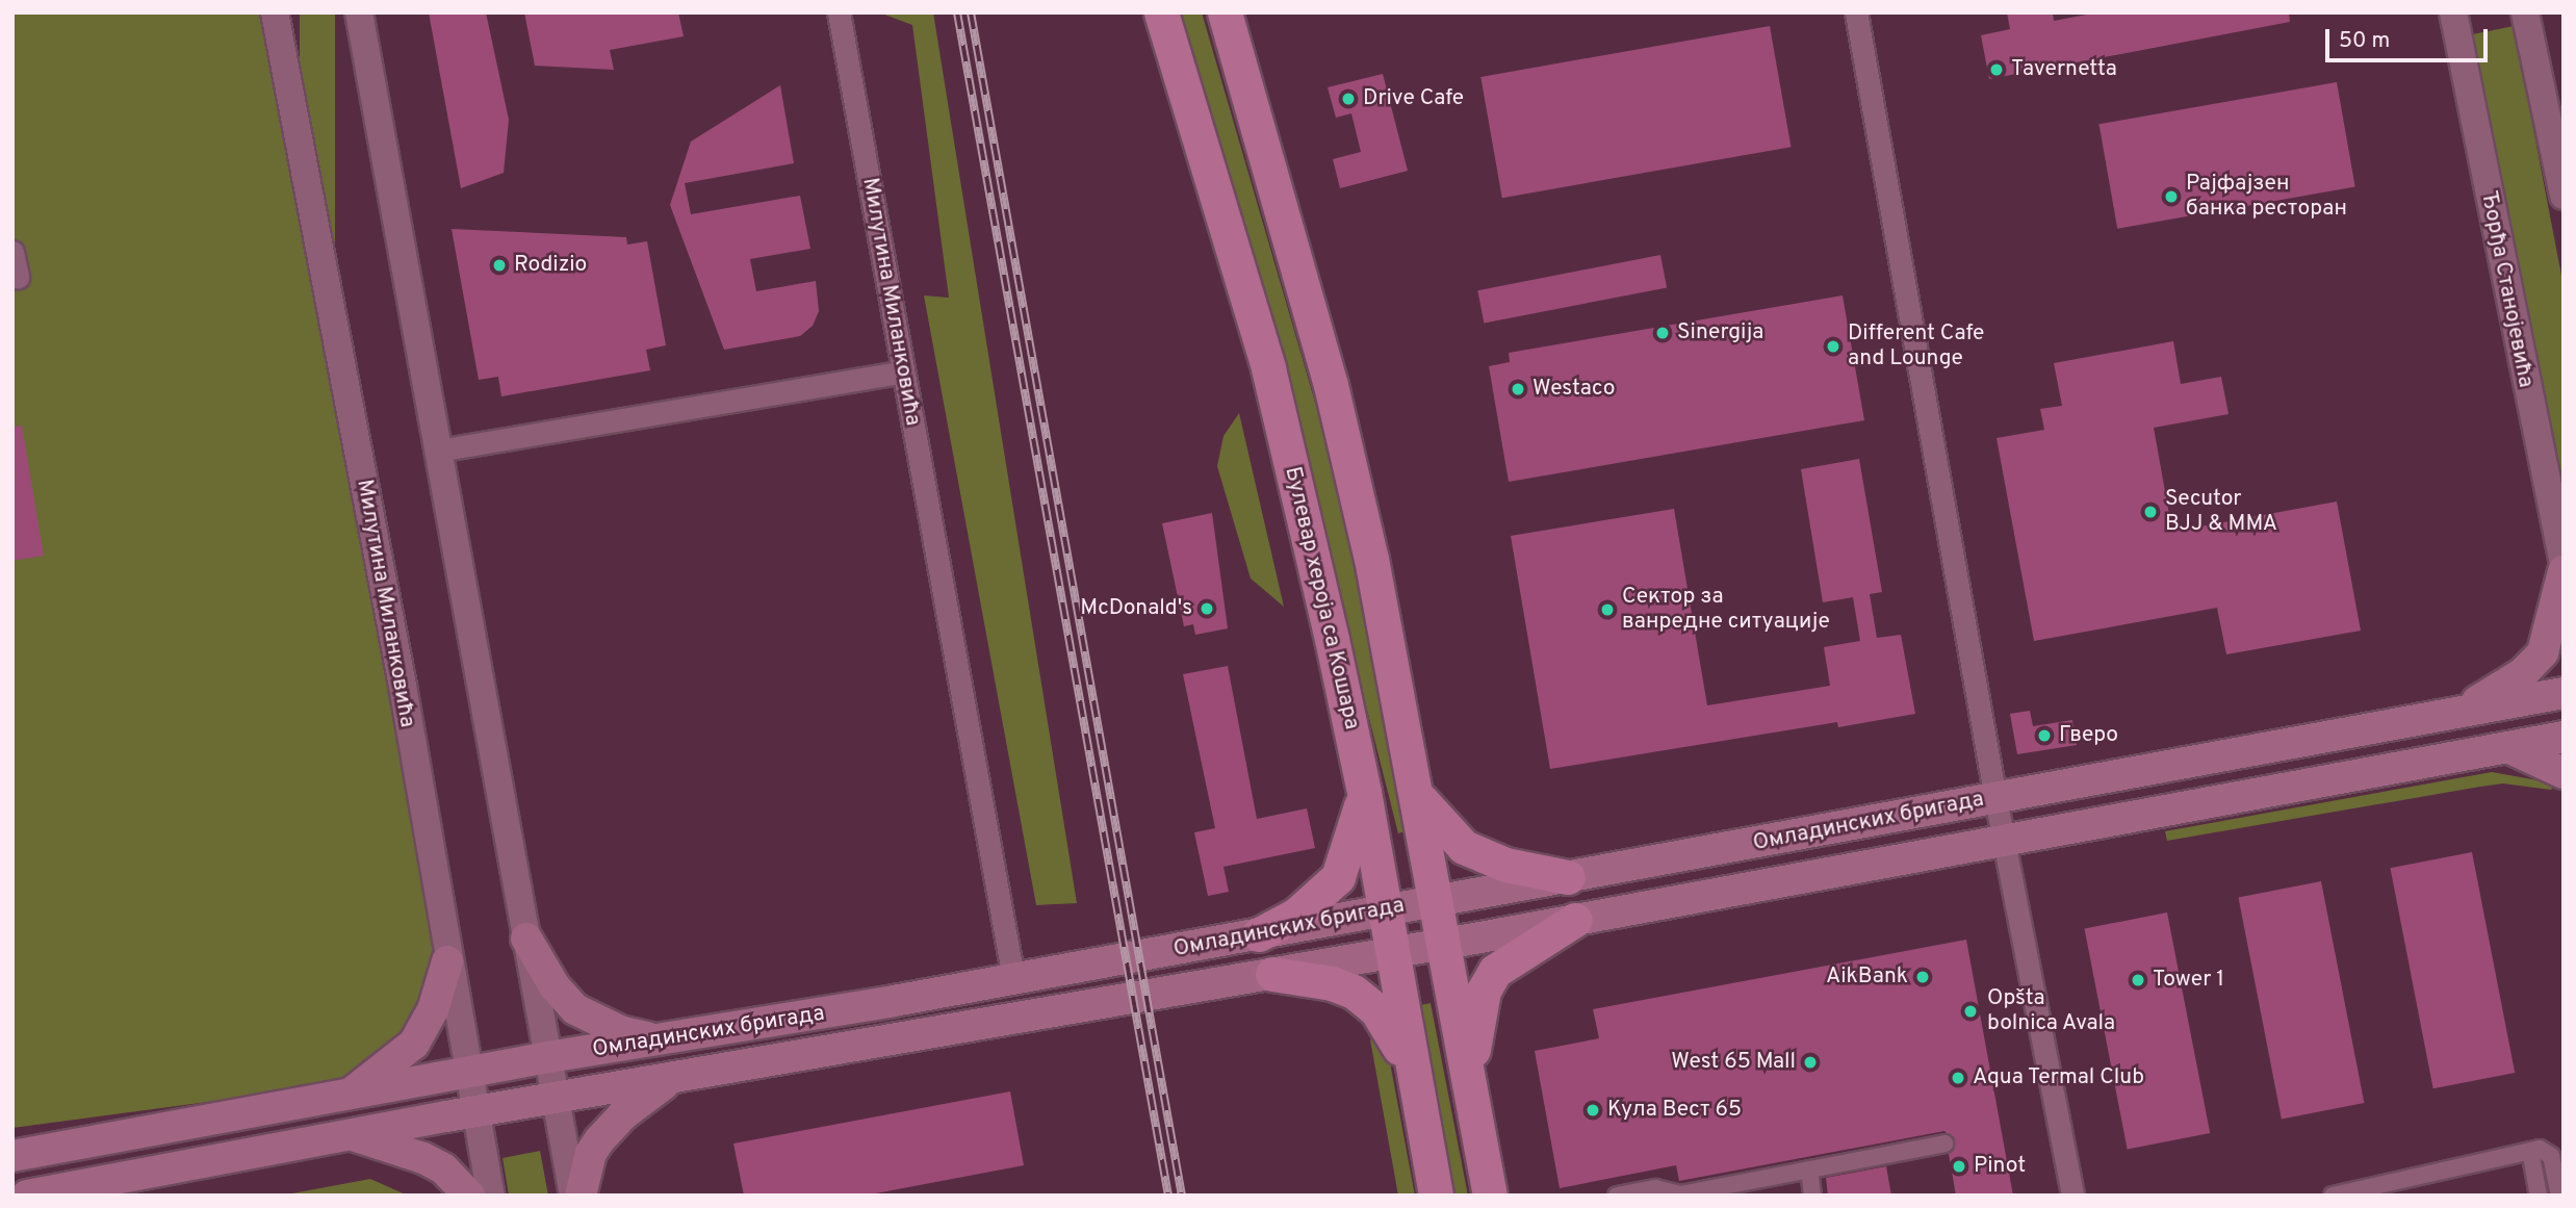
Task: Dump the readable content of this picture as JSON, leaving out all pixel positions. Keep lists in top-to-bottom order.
{
  "streets": {
    "main road": ["Булевар хероја са Кошара", "Омладинских бригада"],
    "street": ["Ђорђа Станојевића", "Милутина Миланковића"]
  },
  "crossings": [
    ["Милутина Миланковића", "Омладинских бригада"],
    ["Булевар хероја са Кошара", "Омладинских бригада"]
  ],
  "places": [
    "Tavernetta",
    "Drive Cafe",
    "Рајфајзен банка ресторан",
    "Rodizio",
    "Sinergija",
    "Different Cafe and Lounge",
    "Westaco",
    "Secutor BJJ & MMA",
    "McDonald's",
    "Сектор за ванредне ситуације",
    "Гверо",
    "AikBank",
    "Tower 1",
    "Opšta bolnica Avala",
    "West 65 Mall",
    "Aqua Termal Club",
    "Кула Вест 65",
    "Pinot"
  ],
  "scale_bar": "50 m"
}
